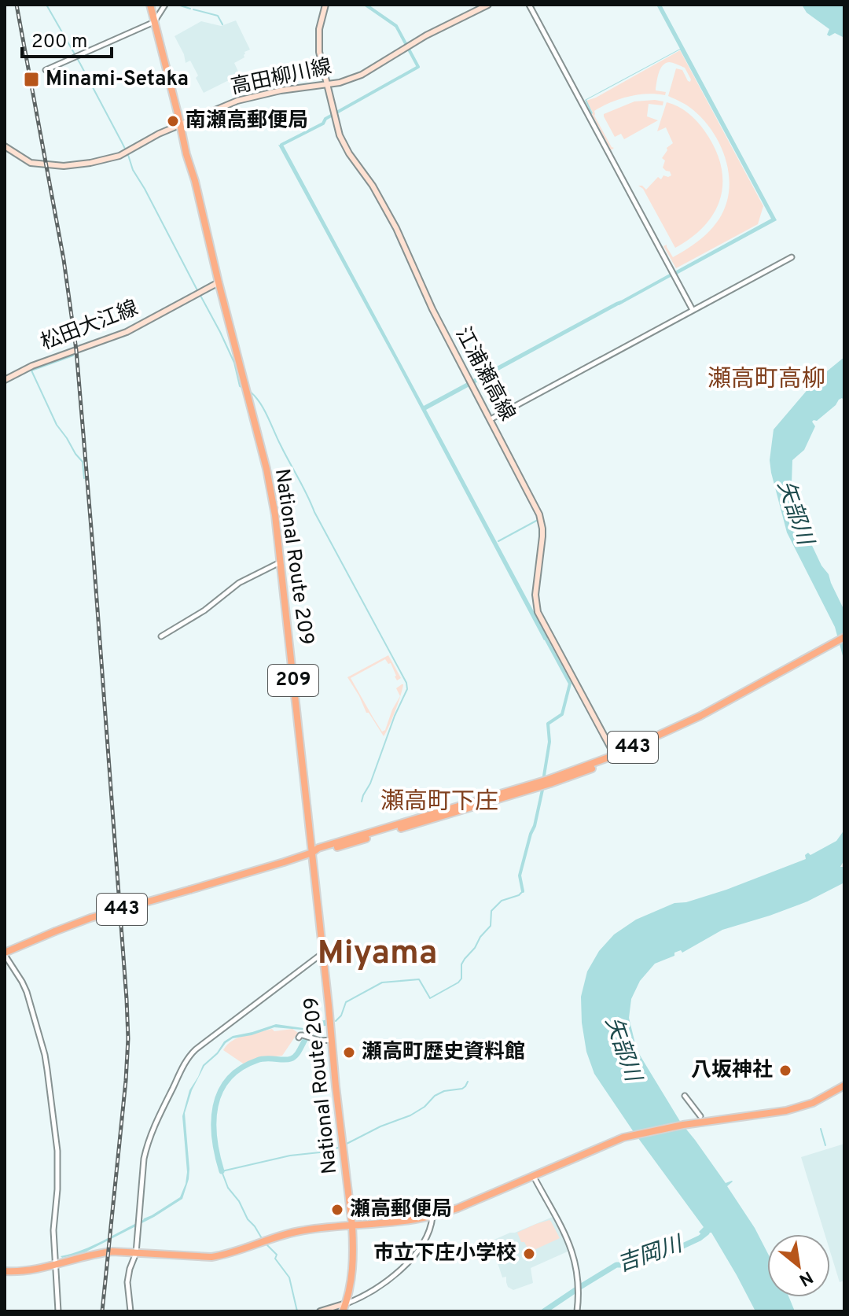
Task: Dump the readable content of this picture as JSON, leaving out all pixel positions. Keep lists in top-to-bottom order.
{
  "streets": {
    "highway": ["National Route 209", "209", "443"],
    "main road": ["高田柳川線", "松田大江線", "江浦瀬高線"]
  },
  "crossings": [
    ["高田柳川線", "江浦瀬高線"],
    ["高田柳川線", "National Route 209"],
    ["松田大江線", "National Route 209"],
    ["江浦瀬高線", "443"],
    ["National Route 209", "443"]
  ],
  "districts": ["瀬高町高柳", "瀬高町下庄", "Miyama"],
  "water": ["矢部川", "吉岡川"],
  "places": {
    "transit": ["Minami-Setaka"],
    "other": [
      "南瀬高郵便局",
      "瀬高町歴史資料館",
      "八坂神社",
      "瀬高郵便局",
      "市立下庄小学校"
    ]
  },
  "scale_bar": "200 m",
  "north": "bottom right"
}
